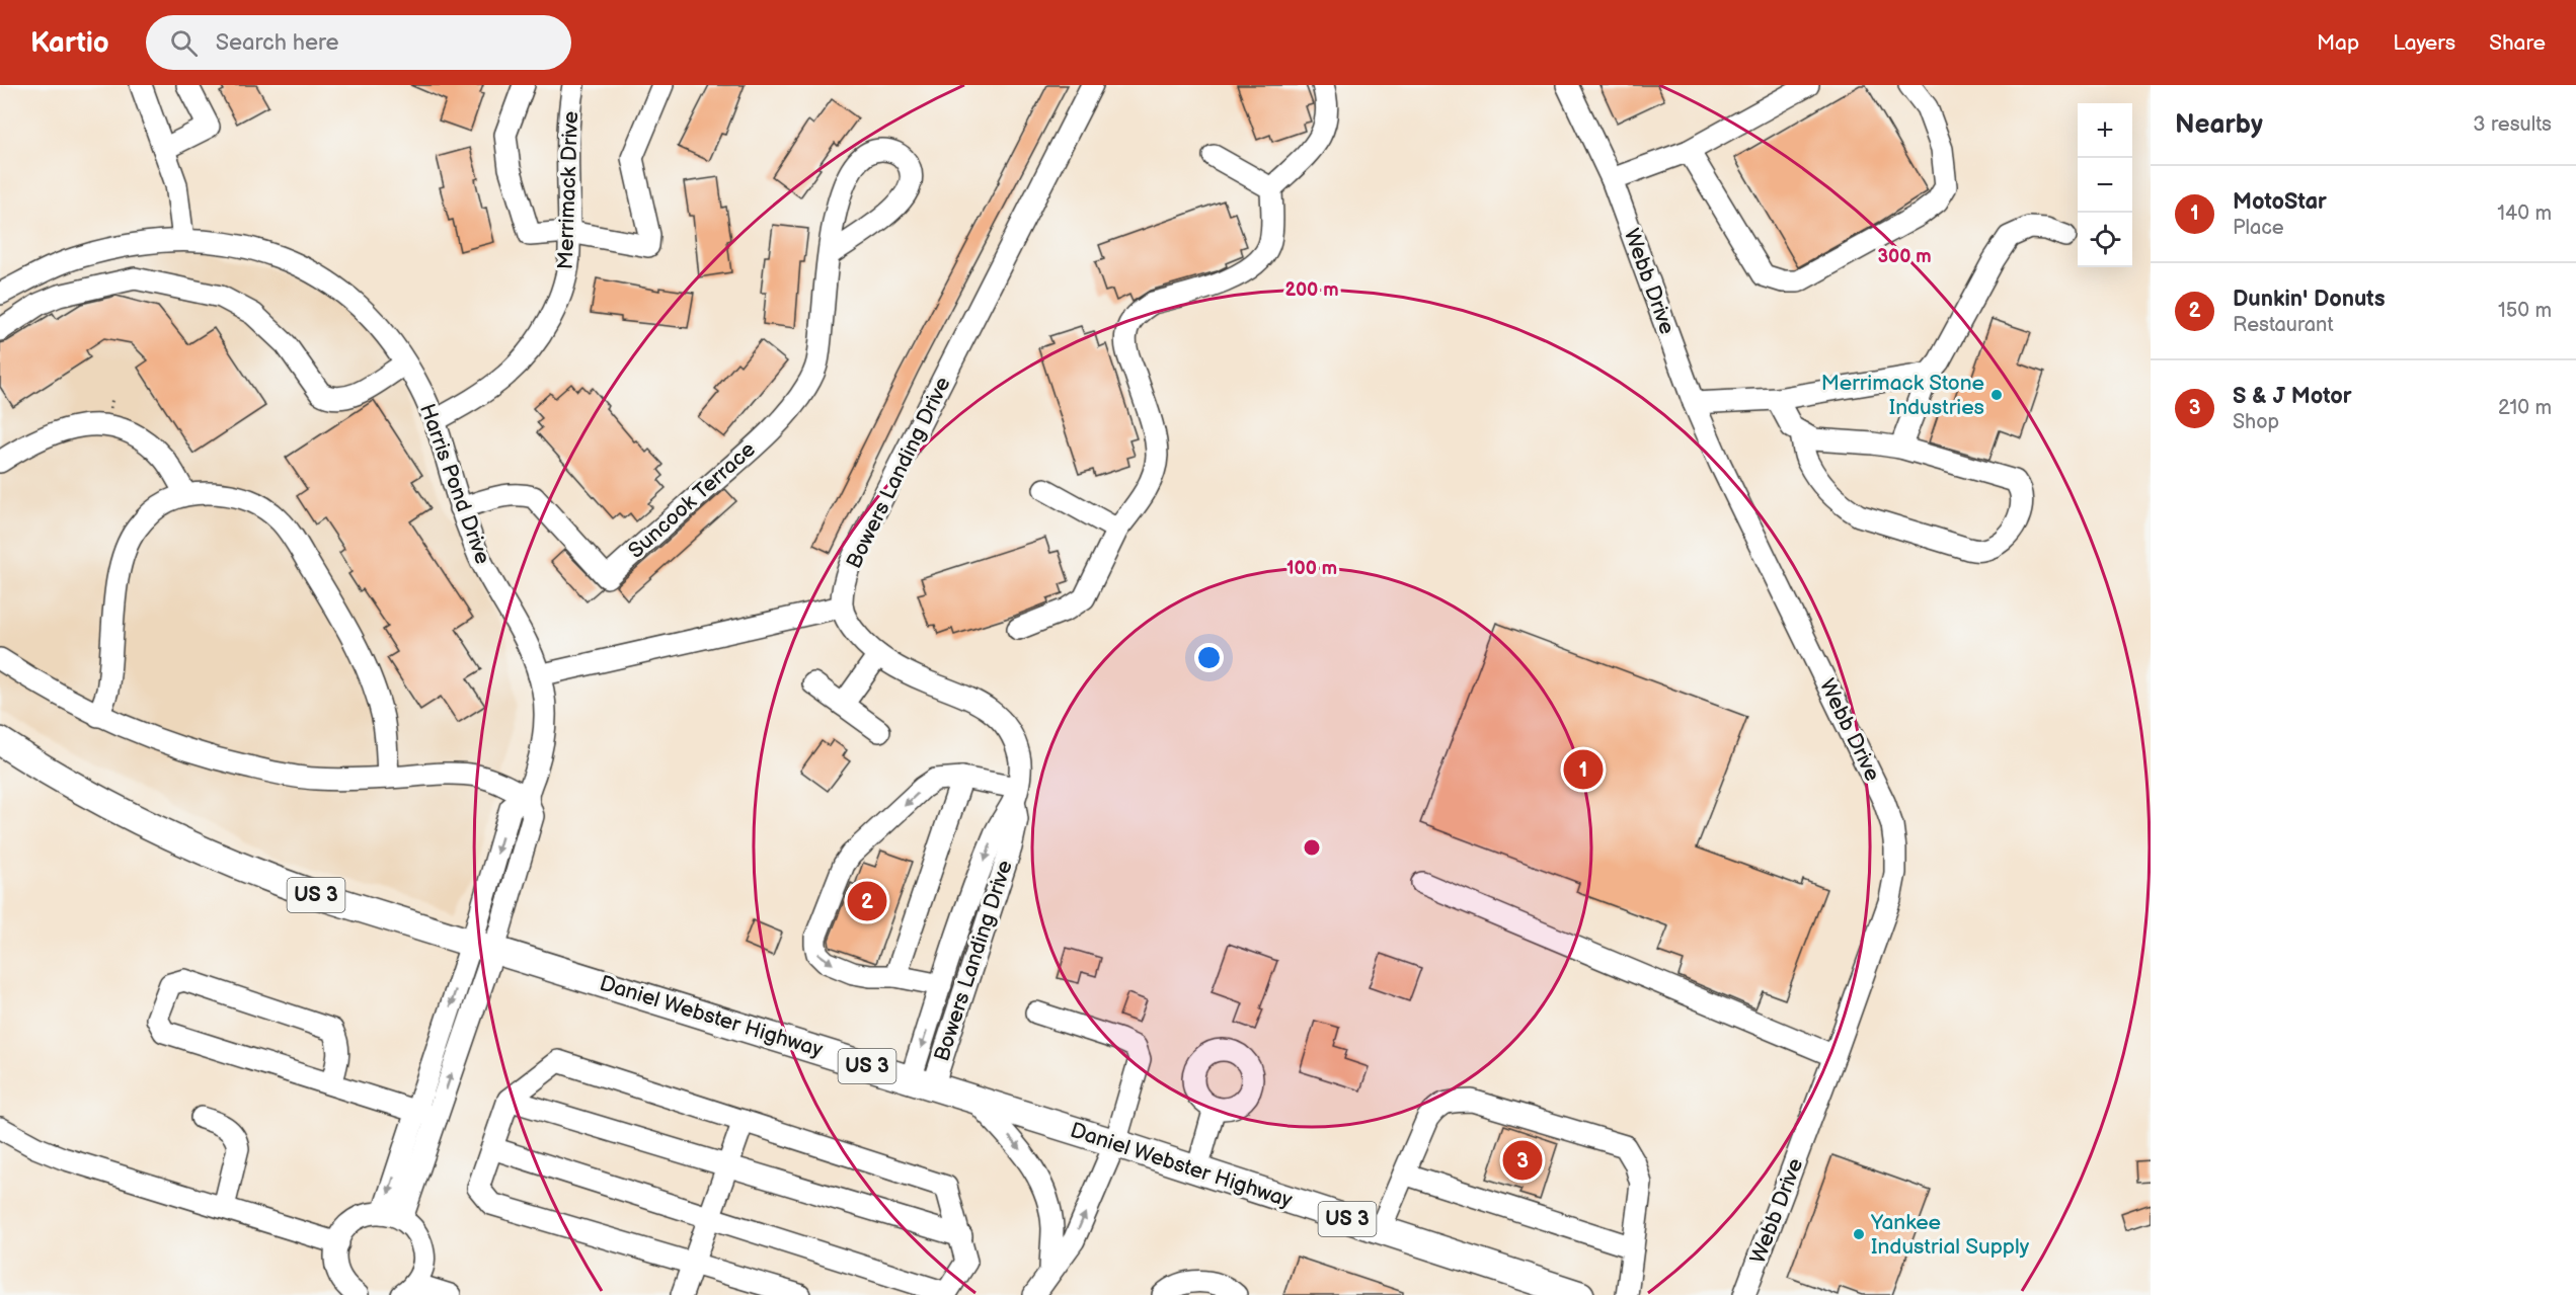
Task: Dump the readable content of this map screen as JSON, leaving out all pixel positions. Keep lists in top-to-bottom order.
{
  "streets": {
    "main road": ["US 3", "Daniel Webster Highway"],
    "street": [
      "Merrimack Drive",
      "Webb Drive",
      "Bowers Landing Drive",
      "Harris Pond Drive",
      "Suncook Terrace"
    ]
  },
  "crossings": [
    ["Merrimack Drive", "Harris Pond Drive"],
    ["Bowers Landing Drive", "Daniel Webster Highway"],
    ["Harris Pond Drive", "Suncook Terrace"],
    ["Harris Pond Drive", "Daniel Webster Highway"]
  ],
  "places": ["Merrimack Stone Industries", "Yankee Industrial Supply"],
  "page": {
    "header": "Kartio",
    "search": "Search here",
    "nav": ["Map", "Layers", "Share"],
    "heading": ["Nearby", "3 results"],
    "map_buttons": ["+", "−"],
    "list": [
      {
        "mark": "1",
        "name": "MotoStar",
        "note": "Place",
        "value": "140 m"
      },
      {
        "mark": "2",
        "name": "Dunkin' Donuts",
        "note": "Restaurant",
        "value": "150 m"
      },
      {
        "mark": "3",
        "name": "S & J Motor",
        "note": "Shop",
        "value": "210 m"
      }
    ],
    "pins": ["1", "2", "3"]
  },
  "rings": ["300 m", "200 m", "100 m"]
}
